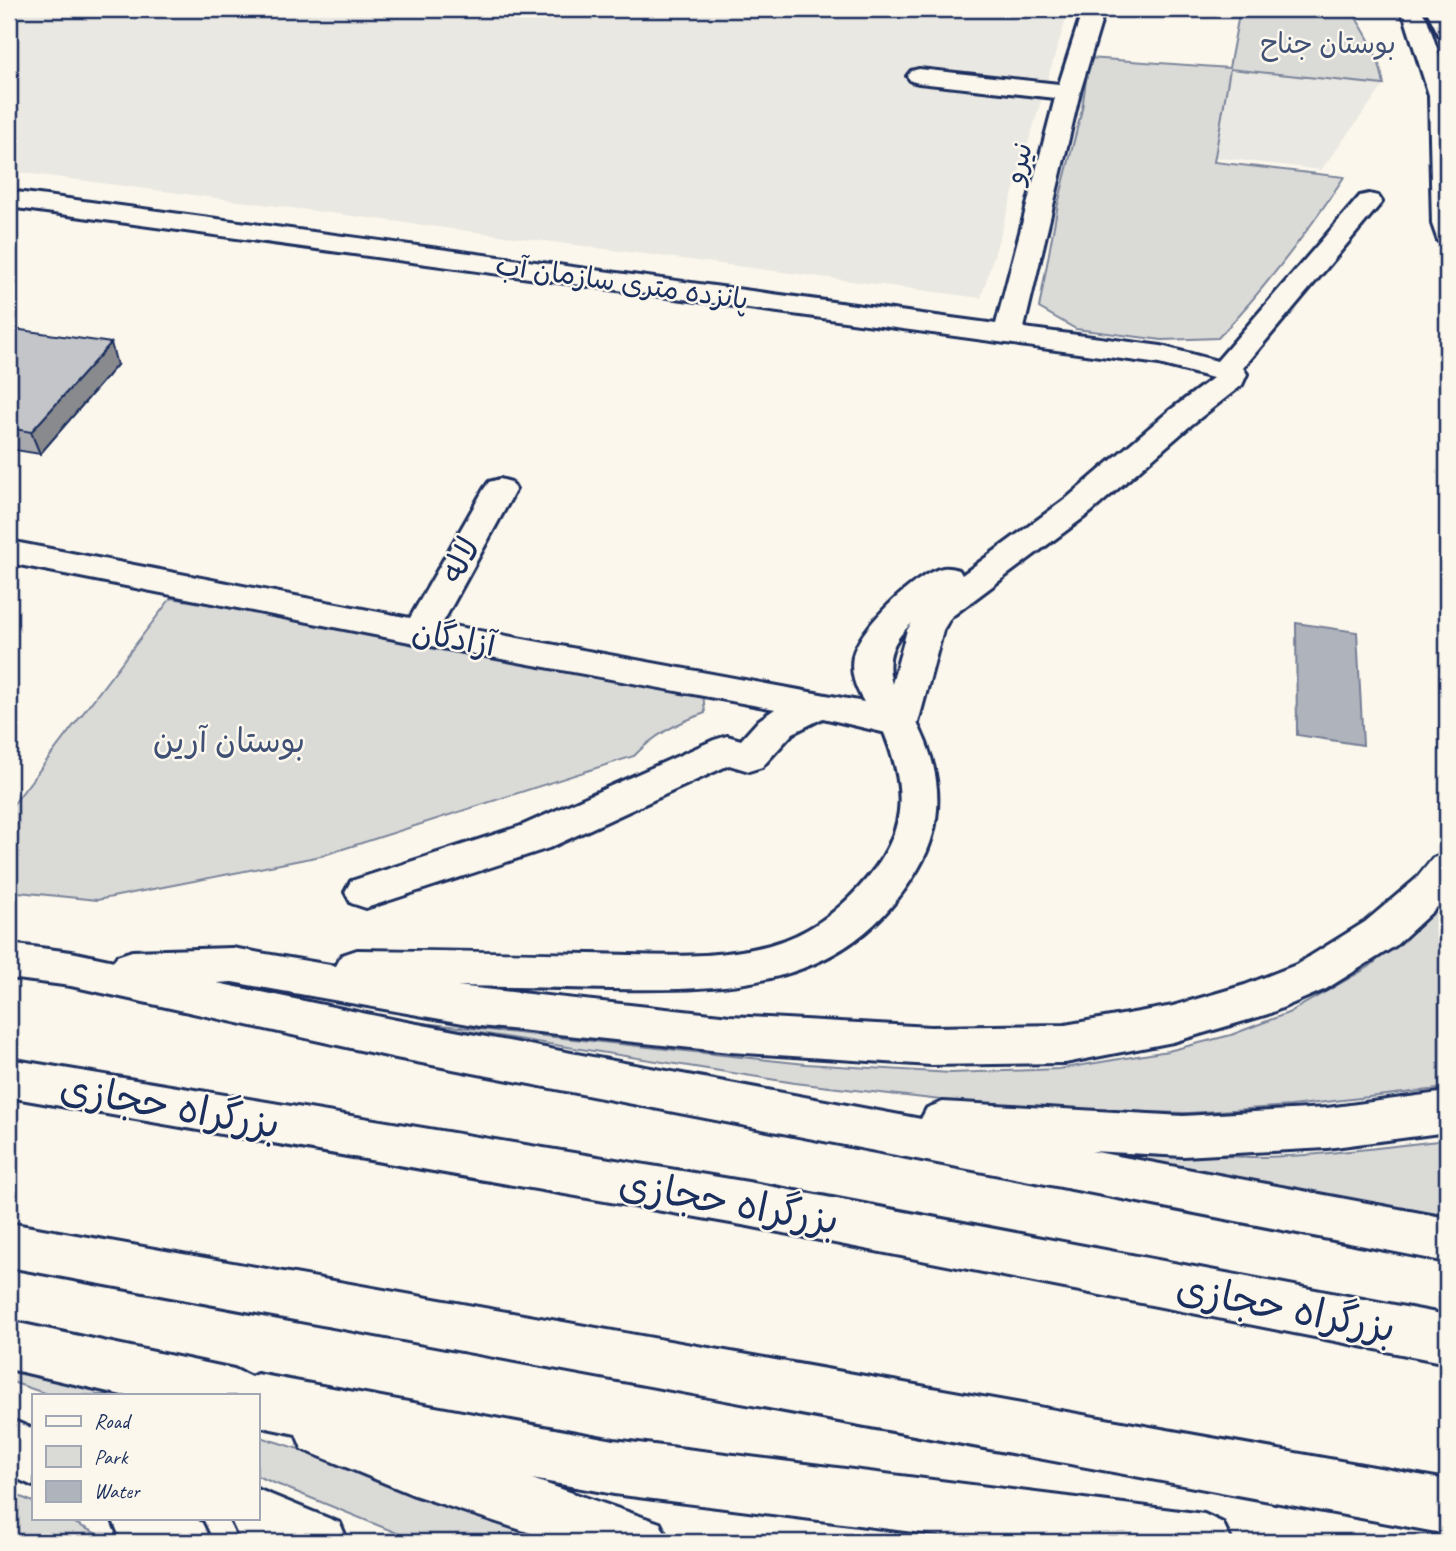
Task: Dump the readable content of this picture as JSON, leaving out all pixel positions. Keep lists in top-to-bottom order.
{
  "streets": {
    "main road": [
      "نیرو",
      "پانزده متری سازمان آب",
      "لاله",
      "آزادگان",
      "بزرگراه حجازی"
    ]
  },
  "crossings": [
    ["نیرو", "پانزده متری سازمان آب"],
    ["لاله", "آزادگان"]
  ],
  "parks": ["بوستان جناح", "بوستان آرین"],
  "legend": ["Road", "Park", "Water"]
}
